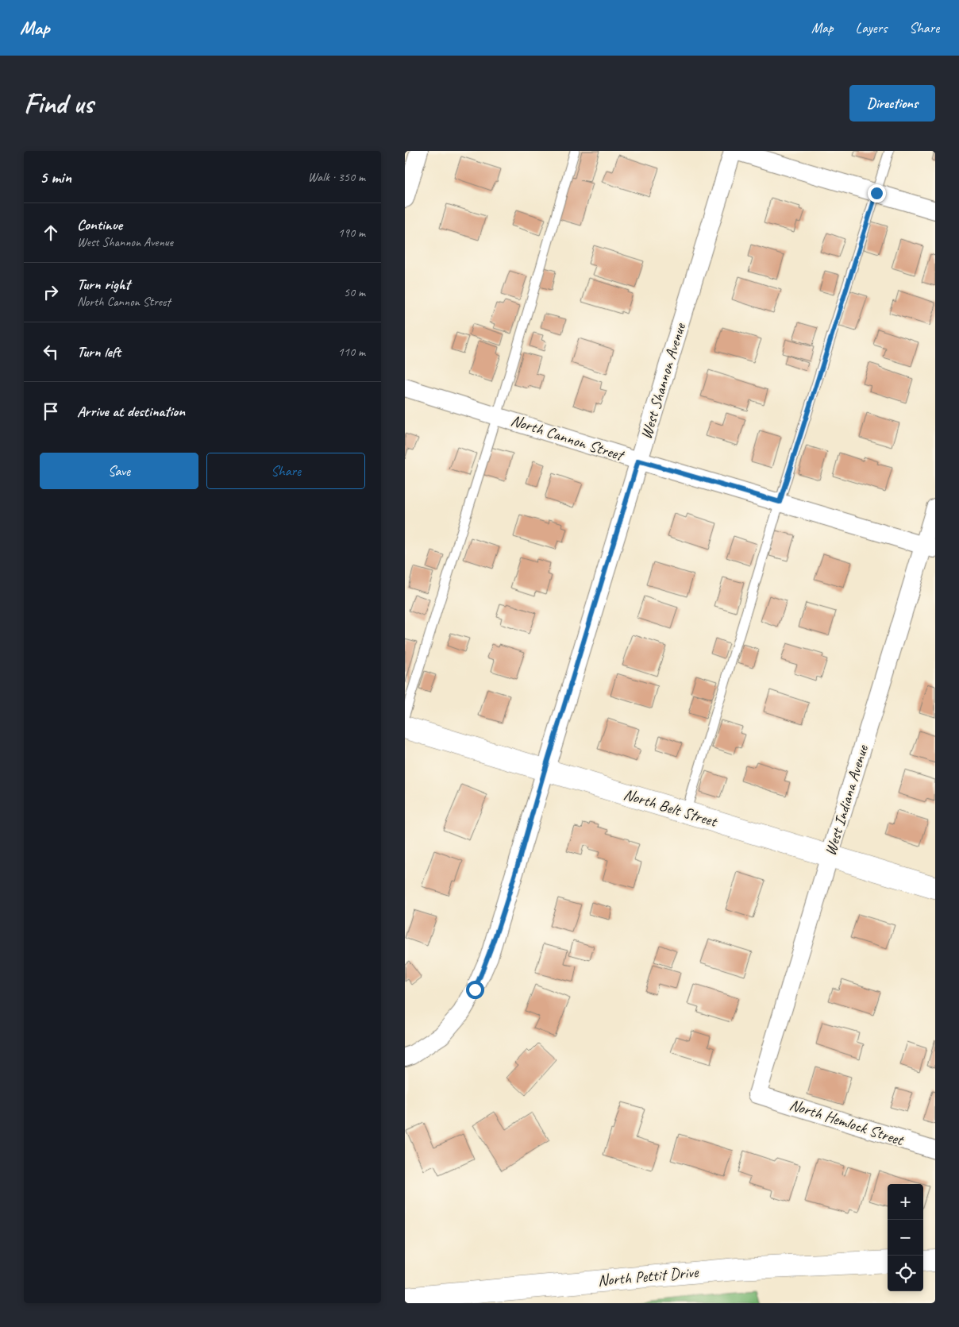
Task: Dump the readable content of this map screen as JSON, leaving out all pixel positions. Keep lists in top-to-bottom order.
{
  "streets": {
    "street": [
      "West Shannon Avenue",
      "North Cannon Street",
      "West Indiana Avenue",
      "North Belt Street",
      "North Hemlock Street",
      "North Pettit Drive"
    ]
  },
  "crossings": [
    ["West Shannon Avenue", "North Cannon Street"],
    ["West Shannon Avenue", "North Belt Street"],
    ["North Cannon Street", "West Indiana Avenue"],
    ["West Indiana Avenue", "North Belt Street"],
    ["West Indiana Avenue", "North Hemlock Street"]
  ],
  "page": {
    "header": "Map",
    "nav": ["Map", "Layers", "Share"],
    "buttons": [
      "Directions",
      ["Save", "Share"]
    ],
    "title": "Find us",
    "heading": ["5 min", "Walk · 350 m"],
    "list": [
      ["Continue", "West Shannon Avenue", "190 m"],
      ["Turn right", "North Cannon Street", "50 m"],
      ["Turn left", "110 m"],
      "Arrive at destination"
    ],
    "map_buttons": ["+", "−"]
  }
}
